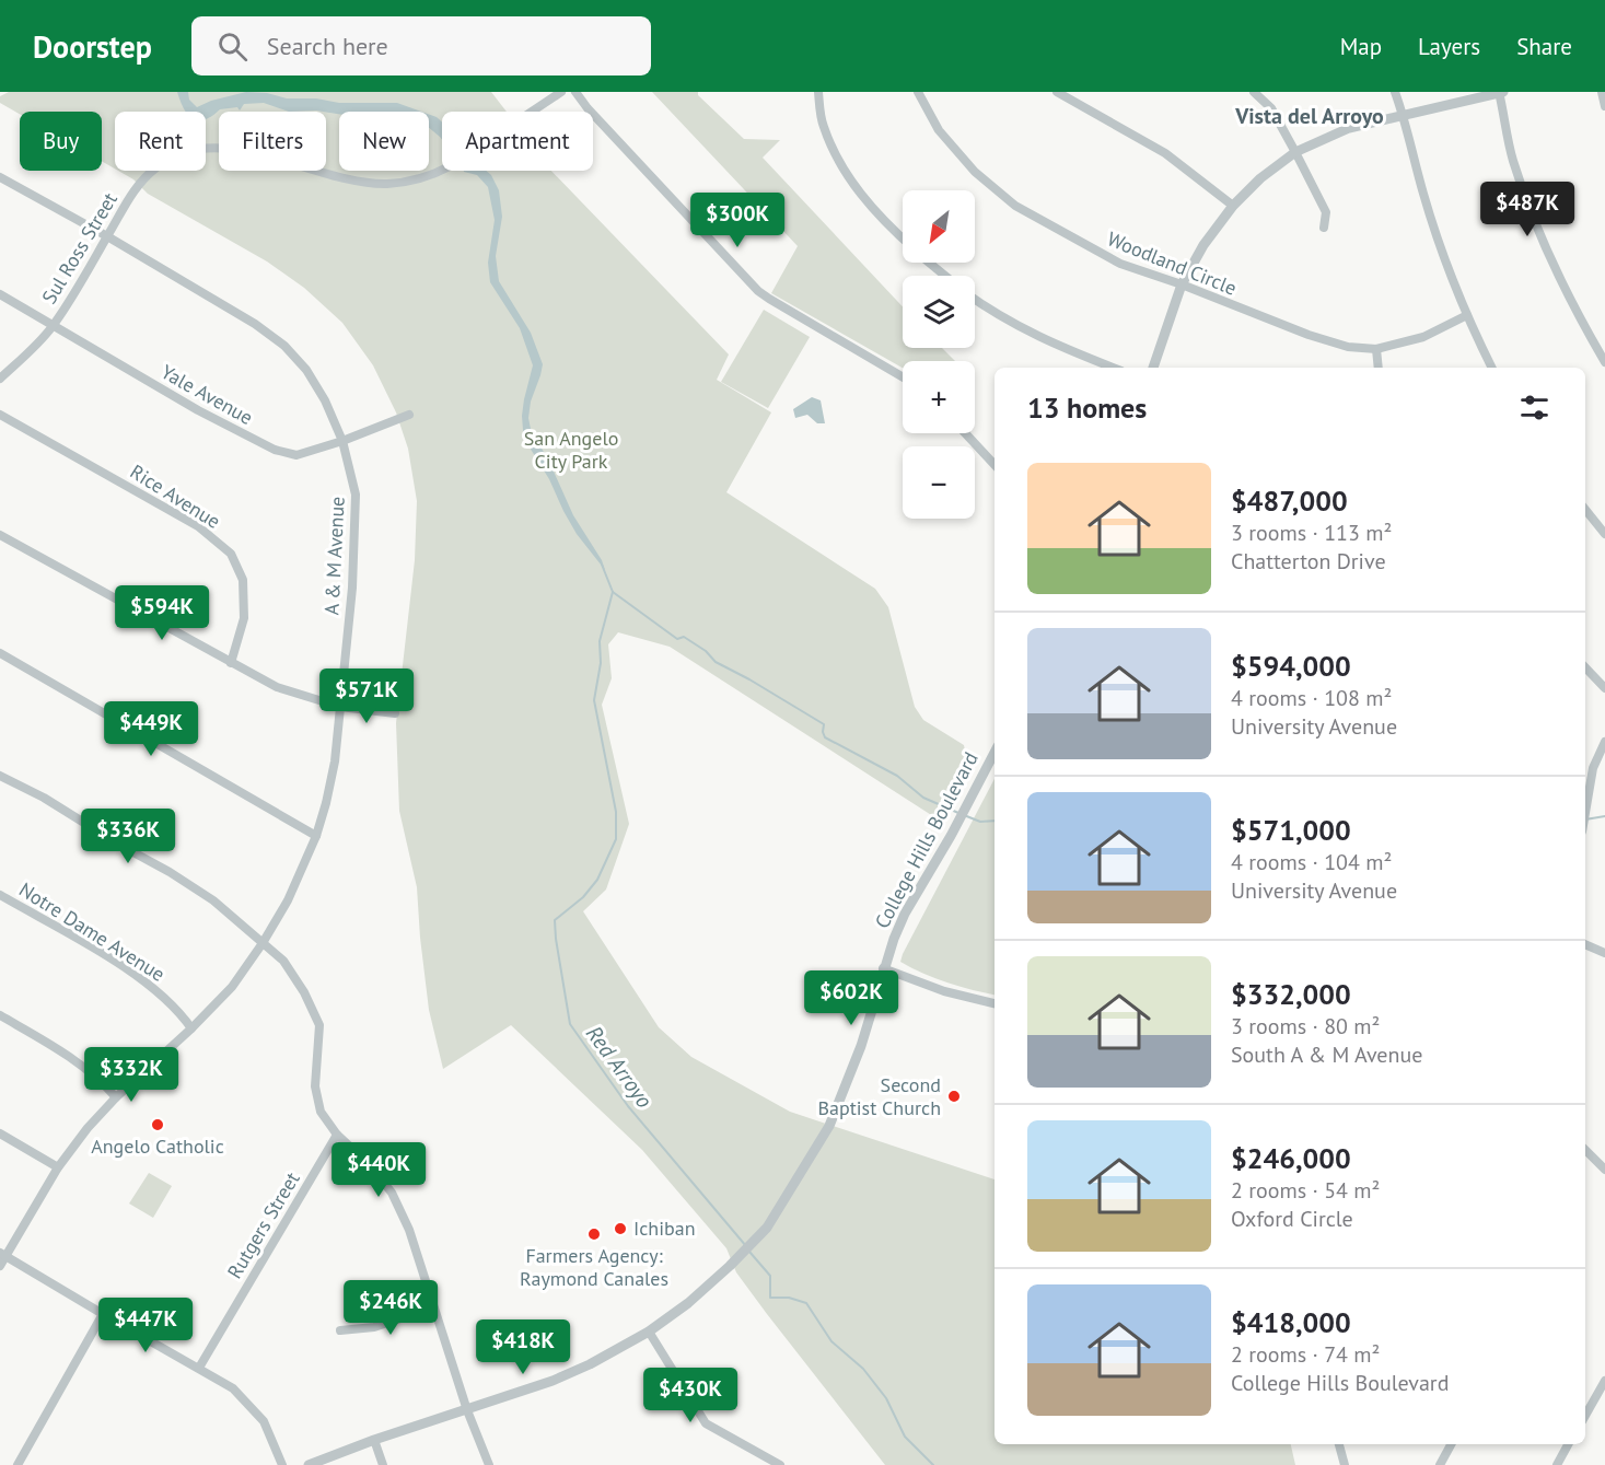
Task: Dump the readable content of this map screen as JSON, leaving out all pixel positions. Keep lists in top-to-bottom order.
{
  "streets": {
    "street": [
      "Sul Ross Street",
      "Woodland Circle",
      "Yale Avenue",
      "Rice Avenue",
      "A & M Avenue",
      "College Hills Boulevard",
      "Notre Dame Avenue",
      "Rutgers Street"
    ]
  },
  "crossings": [
    ["Sul Ross Street", "Yale Avenue"],
    ["Sul Ross Street", "A & M Avenue"],
    ["Yale Avenue", "A & M Avenue"],
    ["A & M Avenue", "Notre Dame Avenue"]
  ],
  "districts": ["Vista del Arroyo"],
  "water": ["Red Arroyo"],
  "parks": ["San Angelo City Park"],
  "places": [
    "Second Baptist Church",
    "Angelo Catholic",
    "Ichiban",
    "Farmers Agency: Raymond Canales"
  ],
  "north": "bottom left",
  "page": {
    "header": "Doorstep",
    "search": "Search here",
    "nav": ["Map", "Layers", "Share"],
    "chip": [
      "Buy",
      "Rent",
      "Filters",
      "New",
      "Apartment"
    ],
    "price": [
      "$487K",
      "$300K",
      "$594K",
      "$571K",
      "$449K",
      "$336K",
      "$602K",
      "$332K",
      "$440K",
      "$246K",
      "$447K",
      "$418K",
      "$430K"
    ],
    "map_buttons": ["+", "−"],
    "heading": "13 homes",
    "list": [
      {
        "name": "$487,000",
        "note": "3 rooms · 113 m² · Chatterton Drive"
      },
      {
        "name": "$594,000",
        "note": "4 rooms · 108 m² · University Avenue"
      },
      {
        "name": "$571,000",
        "note": "4 rooms · 104 m² · University Avenue"
      },
      {
        "name": "$332,000",
        "note": "3 rooms · 80 m² · South A & M Avenue"
      },
      {
        "name": "$246,000",
        "note": "2 rooms · 54 m² · Oxford Circle"
      },
      {
        "name": "$418,000",
        "note": "2 rooms · 74 m² · College Hills Boulevard"
      }
    ]
  }
}
